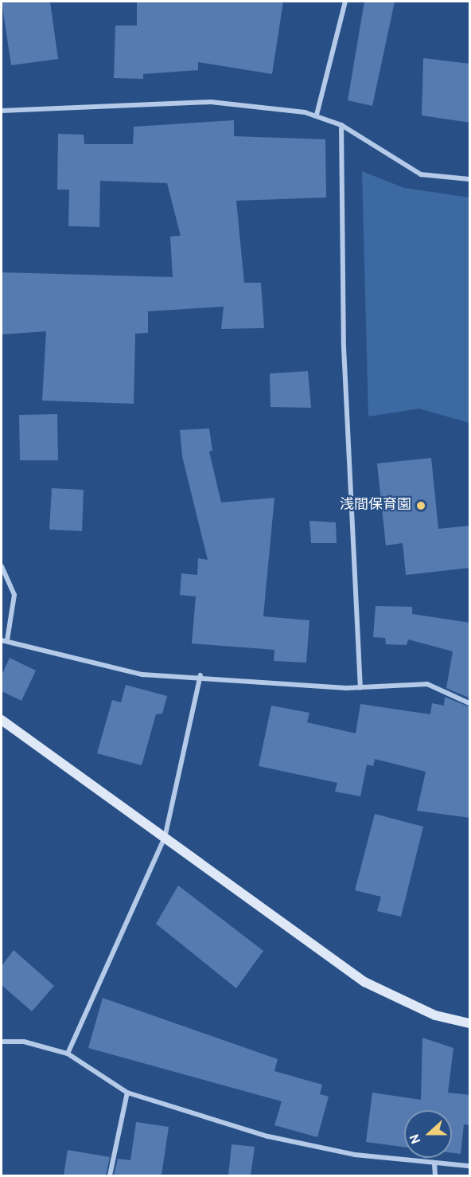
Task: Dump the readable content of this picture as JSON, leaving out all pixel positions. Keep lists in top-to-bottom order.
{
  "places": ["浅間保育園"],
  "north": "left"
}
